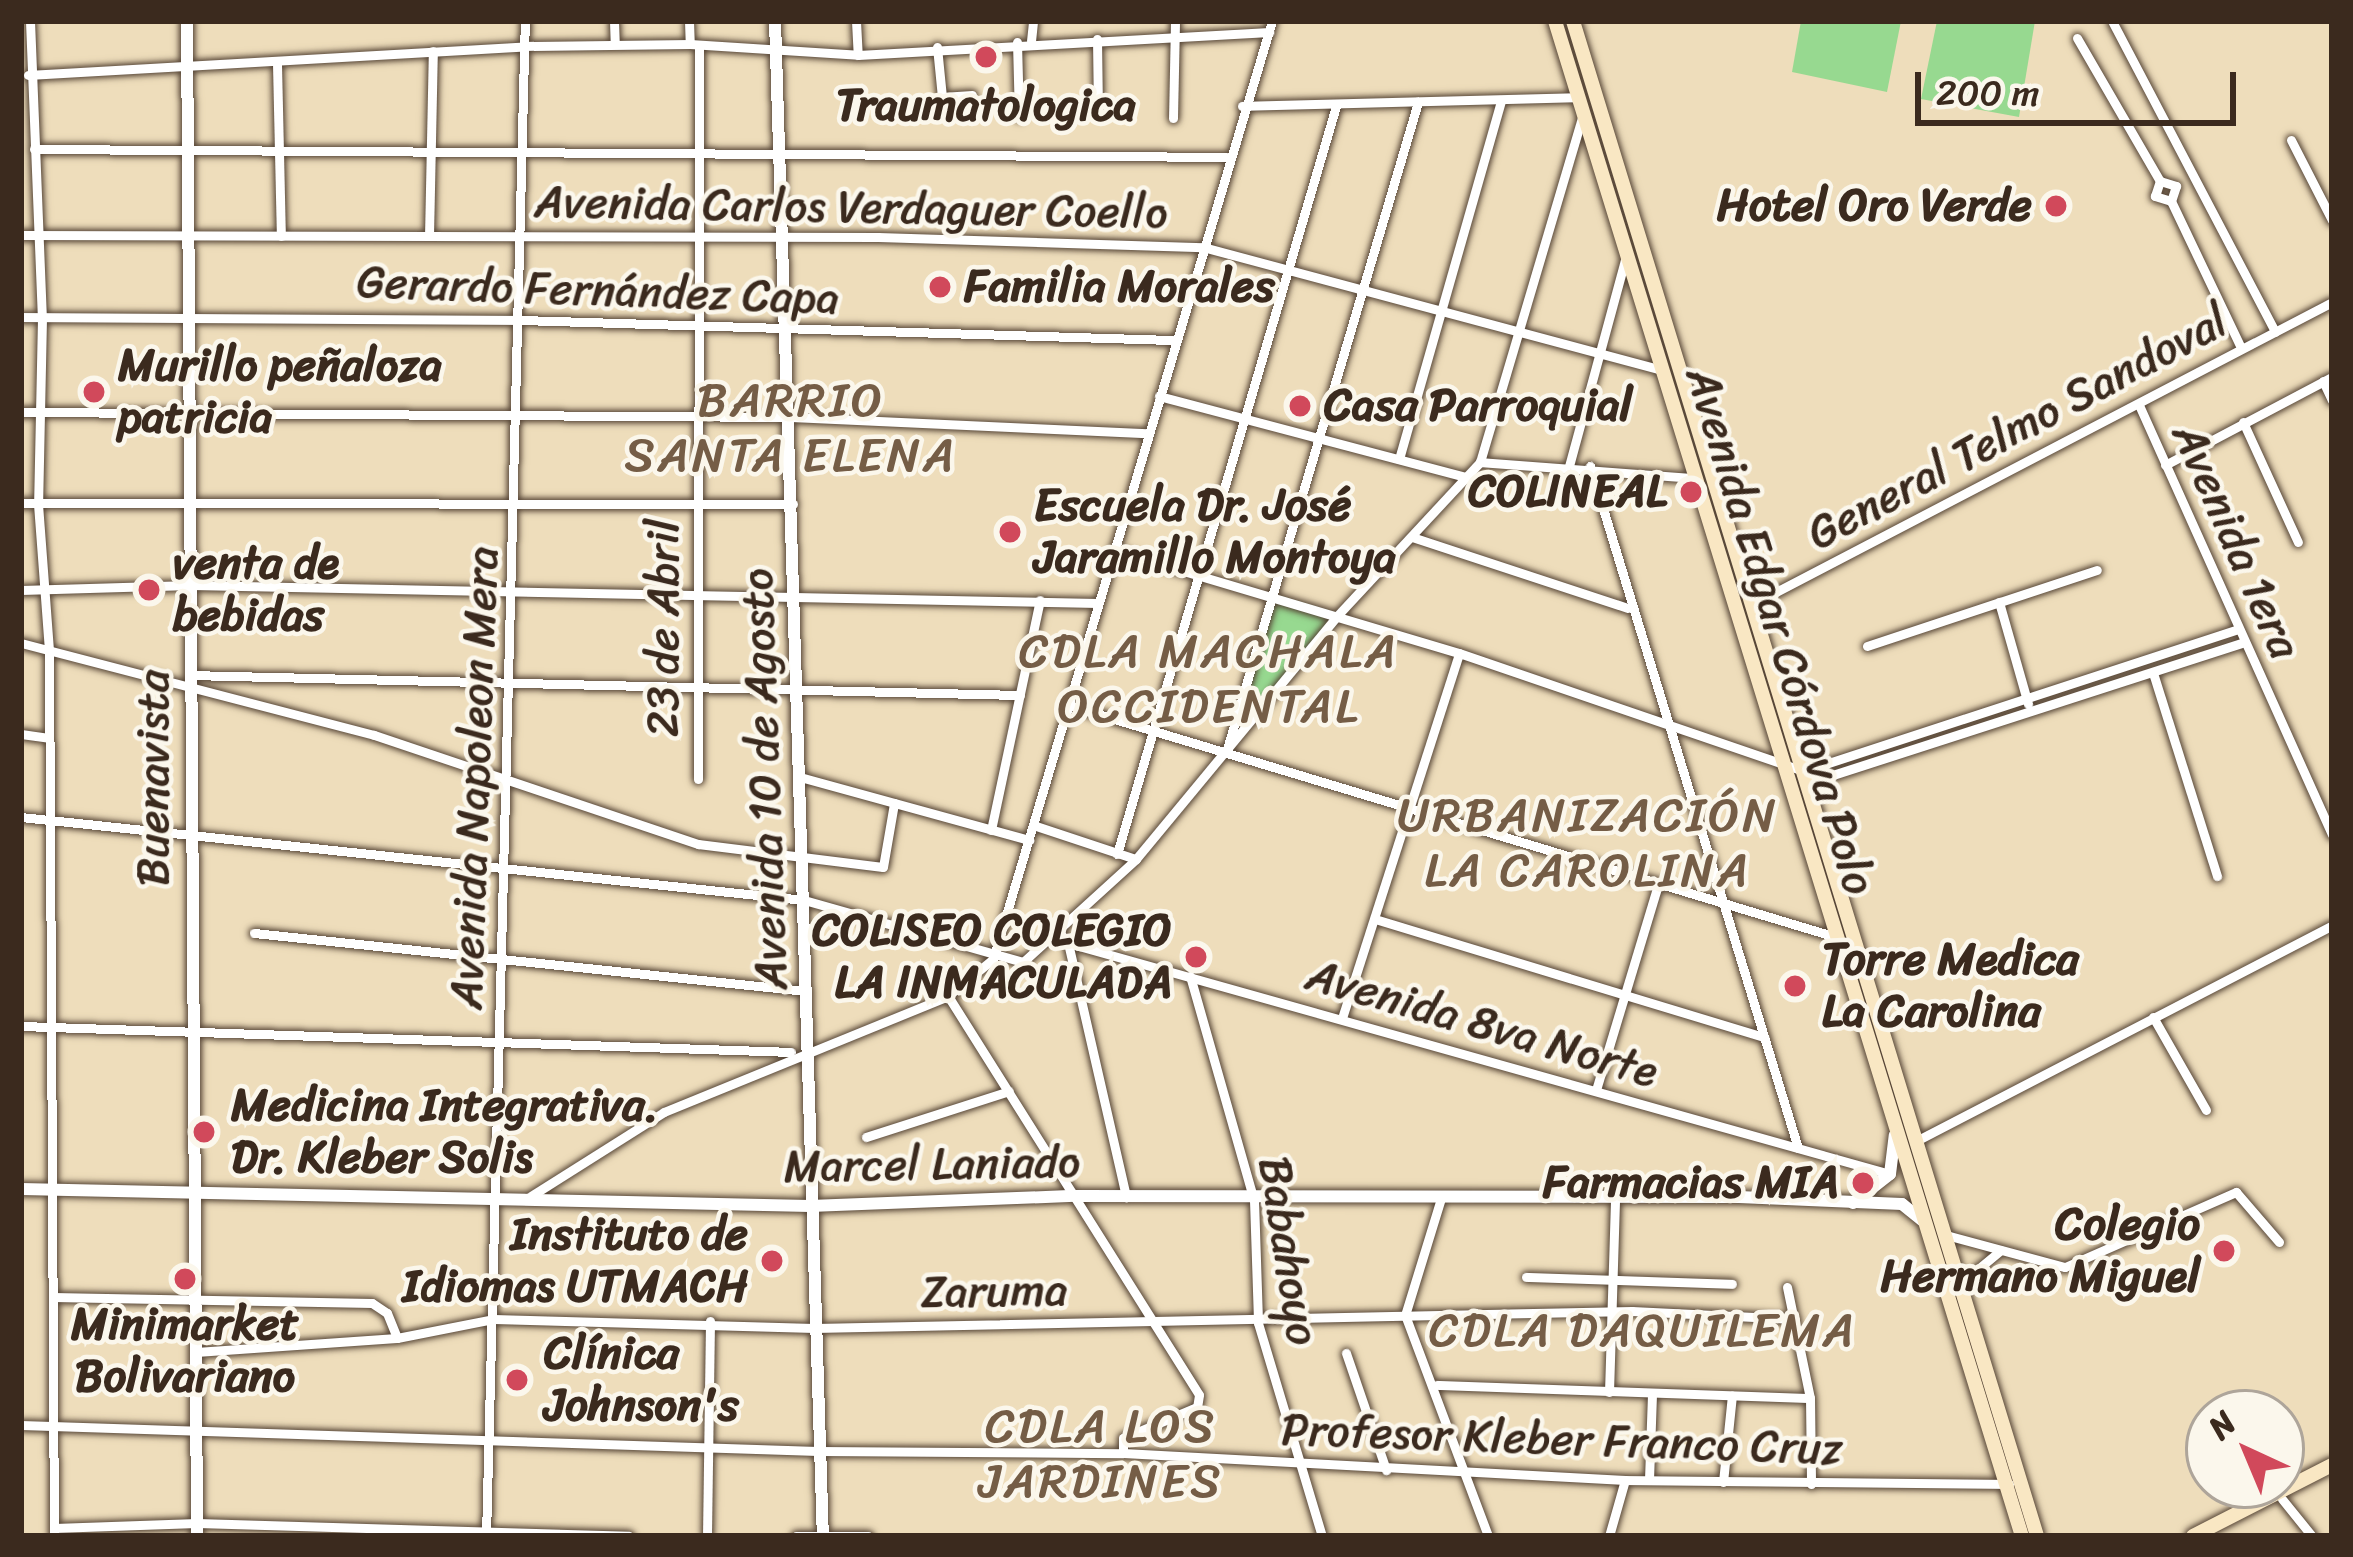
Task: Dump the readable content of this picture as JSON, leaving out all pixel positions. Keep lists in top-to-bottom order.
{
  "streets": {
    "main road": ["Avenida Edgar Córdova Polo"],
    "street": [
      "Avenida Carlos Verdaguer Coello",
      "Gerardo Fernández Capa",
      "General Telmo Sandoval",
      "Avenida 1era",
      "23 de Abril",
      "Buenavista",
      "Avenida Napoleon Mera",
      "Avenida 10 de Agosto",
      "Avenida 8va Norte",
      "Marcel Laniado",
      "Babahoyo",
      "Zaruma",
      "Profesor Kleber Franco Cruz"
    ]
  },
  "crossings": [
    ["Avenida Carlos Verdaguer Coello", "23 de Abril"],
    ["Avenida Carlos Verdaguer Coello", "Avenida Edgar Córdova Polo"],
    ["Avenida Carlos Verdaguer Coello", "Buenavista"],
    ["Avenida Carlos Verdaguer Coello", "Avenida Napoleon Mera"],
    ["Avenida Carlos Verdaguer Coello", "Avenida 10 de Agosto"],
    ["Gerardo Fernández Capa", "23 de Abril"],
    ["Gerardo Fernández Capa", "Buenavista"],
    ["Gerardo Fernández Capa", "Avenida Napoleon Mera"],
    ["Gerardo Fernández Capa", "Avenida 10 de Agosto"],
    ["General Telmo Sandoval", "Avenida 1era"],
    ["General Telmo Sandoval", "Avenida Edgar Córdova Polo"],
    ["Avenida Edgar Córdova Polo", "Marcel Laniado"],
    ["Avenida Edgar Córdova Polo", "Profesor Kleber Franco Cruz"],
    ["Buenavista", "Marcel Laniado"],
    ["Buenavista", "Zaruma"],
    ["Buenavista", "Profesor Kleber Franco Cruz"],
    ["Avenida Napoleon Mera", "Marcel Laniado"],
    ["Avenida Napoleon Mera", "Zaruma"],
    ["Avenida Napoleon Mera", "Profesor Kleber Franco Cruz"],
    ["Avenida 10 de Agosto", "Marcel Laniado"],
    ["Avenida 10 de Agosto", "Zaruma"],
    ["Avenida 10 de Agosto", "Profesor Kleber Franco Cruz"],
    ["Avenida 8va Norte", "Babahoyo"],
    ["Marcel Laniado", "Babahoyo"],
    ["Babahoyo", "Zaruma"],
    ["Babahoyo", "Profesor Kleber Franco Cruz"]
  ],
  "districts": [
    "BARRIO SANTA ELENA",
    "CDLA MACHALA OCCIDENTAL",
    "URBANIZACIÓN LA CAROLINA",
    "CDLA DAQUILEMA",
    "CDLA LOS JARDINES"
  ],
  "places": [
    "Traumatologica",
    "Hotel Oro Verde",
    "Familia Morales",
    "Murillo peñaloza patricia",
    "Casa Parroquial",
    "COLINEAL",
    "Escuela Dr. José Jaramillo Montoya",
    "venta de bebidas",
    "COLISEO COLEGIO LA INMACULADA",
    "Torre Medica La Carolina",
    "Medicina Integrativa. Dr. Kleber Solis",
    "Farmacias MIA",
    "Colegio Hermano Miguel",
    "Instituto de Idiomas UTMACH",
    "Minimarket Bolivariano",
    "Clínica Johnson's"
  ],
  "scale_bar": "200 m",
  "north": "top left"
}
